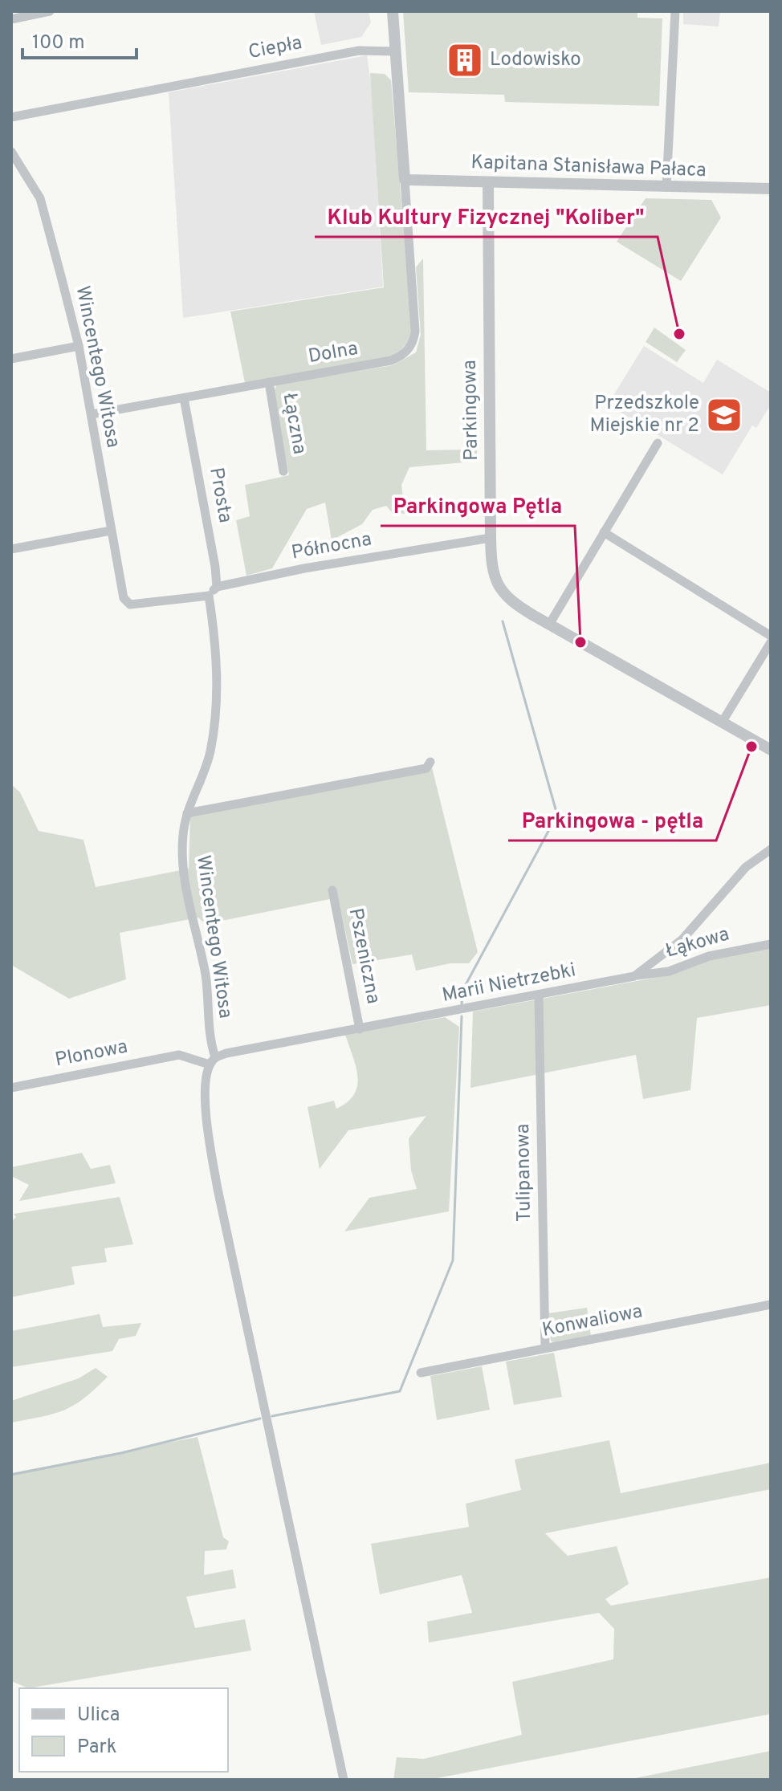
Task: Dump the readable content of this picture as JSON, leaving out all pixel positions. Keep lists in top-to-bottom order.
{
  "streets": {
    "street": [
      "Ciepła",
      "Kapitana Stanisława Pałaca",
      "Dolna",
      "Wincentego Witosa",
      "Parkingowa",
      "Łączna",
      "Prosta",
      "Północna",
      "Łąkowa",
      "Pszeniczna",
      "Marii Nietrzebki",
      "Plonowa",
      "Tulipanowa",
      "Konwaliowa"
    ]
  },
  "crossings": [
    ["Kapitana Stanisława Pałaca", "Dolna"],
    ["Kapitana Stanisława Pałaca", "Parkingowa"],
    ["Dolna", "Wincentego Witosa"],
    ["Dolna", "Łączna"],
    ["Dolna", "Prosta"],
    ["Wincentego Witosa", "Marii Nietrzebki"],
    ["Wincentego Witosa", "Plonowa"],
    ["Parkingowa", "Północna"],
    ["Prosta", "Północna"],
    ["Łąkowa", "Marii Nietrzebki"],
    ["Pszeniczna", "Marii Nietrzebki"],
    ["Marii Nietrzebki", "Plonowa"],
    ["Marii Nietrzebki", "Tulipanowa"],
    ["Tulipanowa", "Konwaliowa"]
  ],
  "places": {
    "building": ["Lodowisko"],
    "other": ["Klub Kultury Fizycznej \"Koliber\"", "Parkingowa Pętla", "Parkingowa - pętla"],
    "school or university": ["Przedszkole Miejskie nr 2"]
  },
  "legend": ["Ulica", "Park"],
  "scale_bar": "100 m"
}
